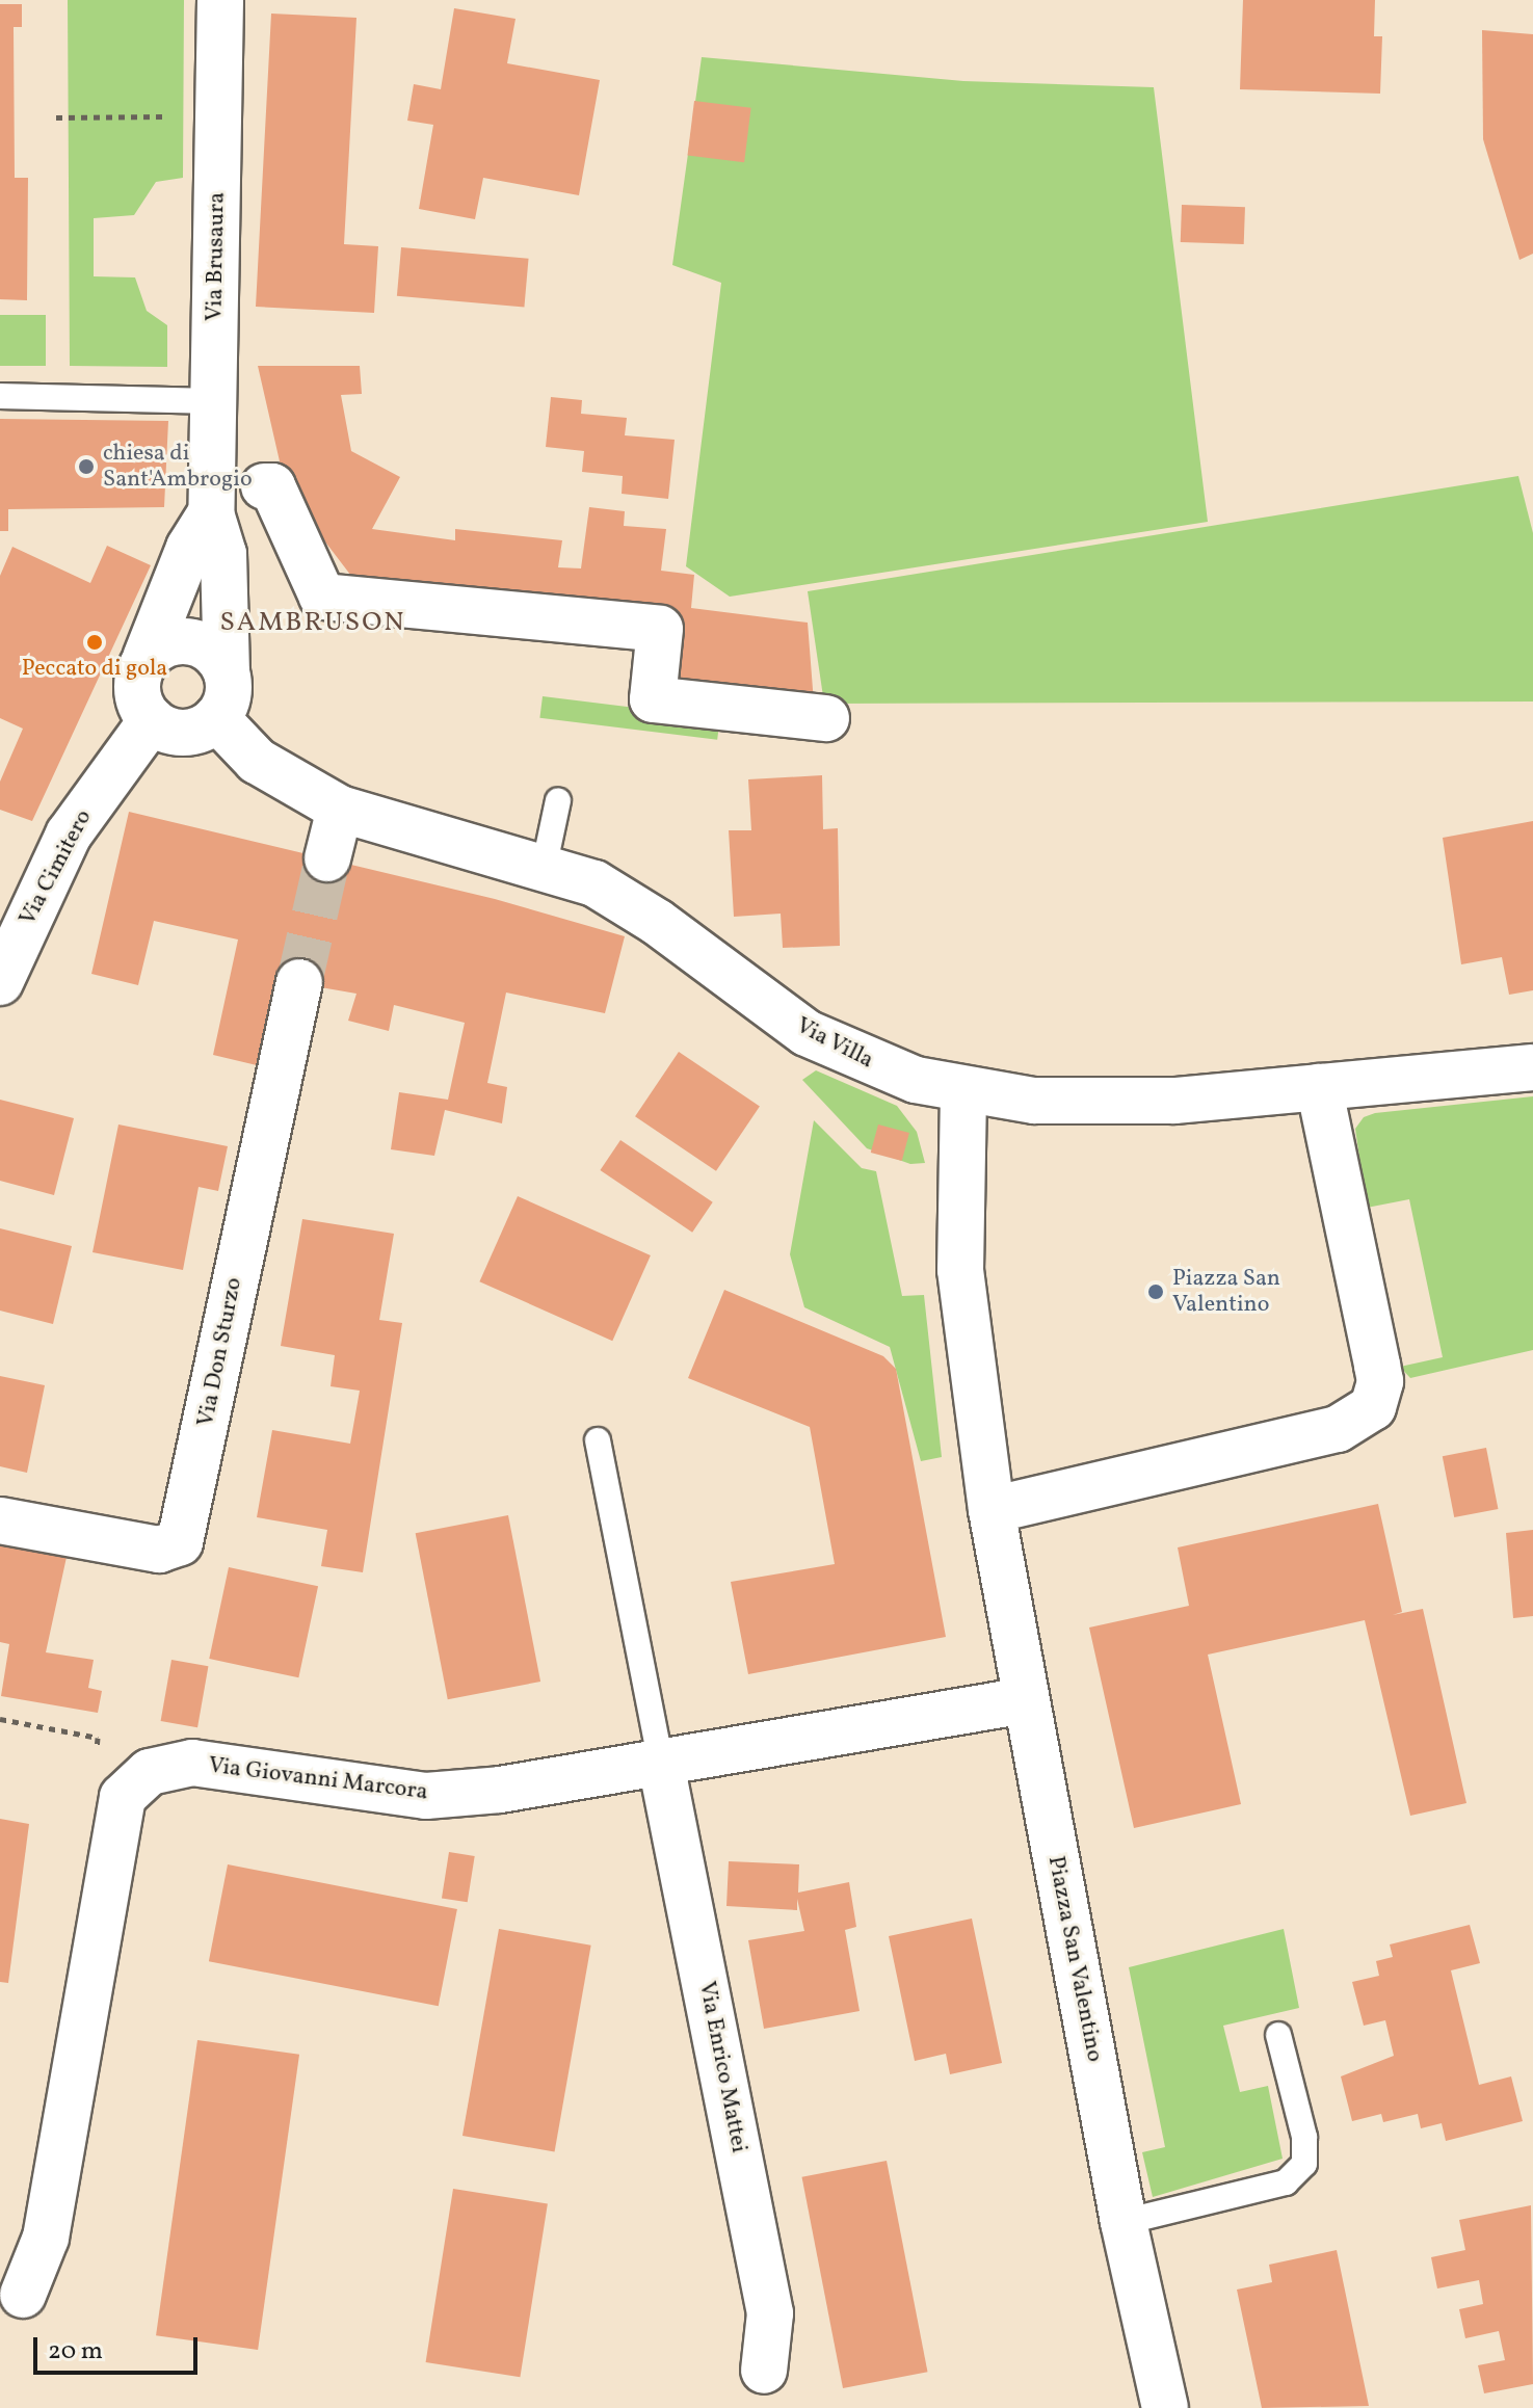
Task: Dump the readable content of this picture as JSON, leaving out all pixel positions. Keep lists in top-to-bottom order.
{
  "streets": {
    "street": [
      "Via Brusaura",
      "Via Cimitero",
      "Via Villa",
      "Via Don Sturzo",
      "Via Giovanni Marcora",
      "Piazza San Valentino",
      "Via Enrico Mattei"
    ]
  },
  "crossings": [
    ["Via Brusaura", "Via Cimitero"],
    ["Via Brusaura", "Via Villa"],
    ["Via Cimitero", "Via Villa"],
    ["Via Villa", "Piazza San Valentino"],
    ["Via Giovanni Marcora", "Piazza San Valentino"],
    ["Via Giovanni Marcora", "Via Enrico Mattei"]
  ],
  "districts": ["SAMBRUSON"],
  "places": ["chiesa di Sant'Ambrogio", "Peccato di gola", "Piazza San Valentino"],
  "scale_bar": "20 m"
}
